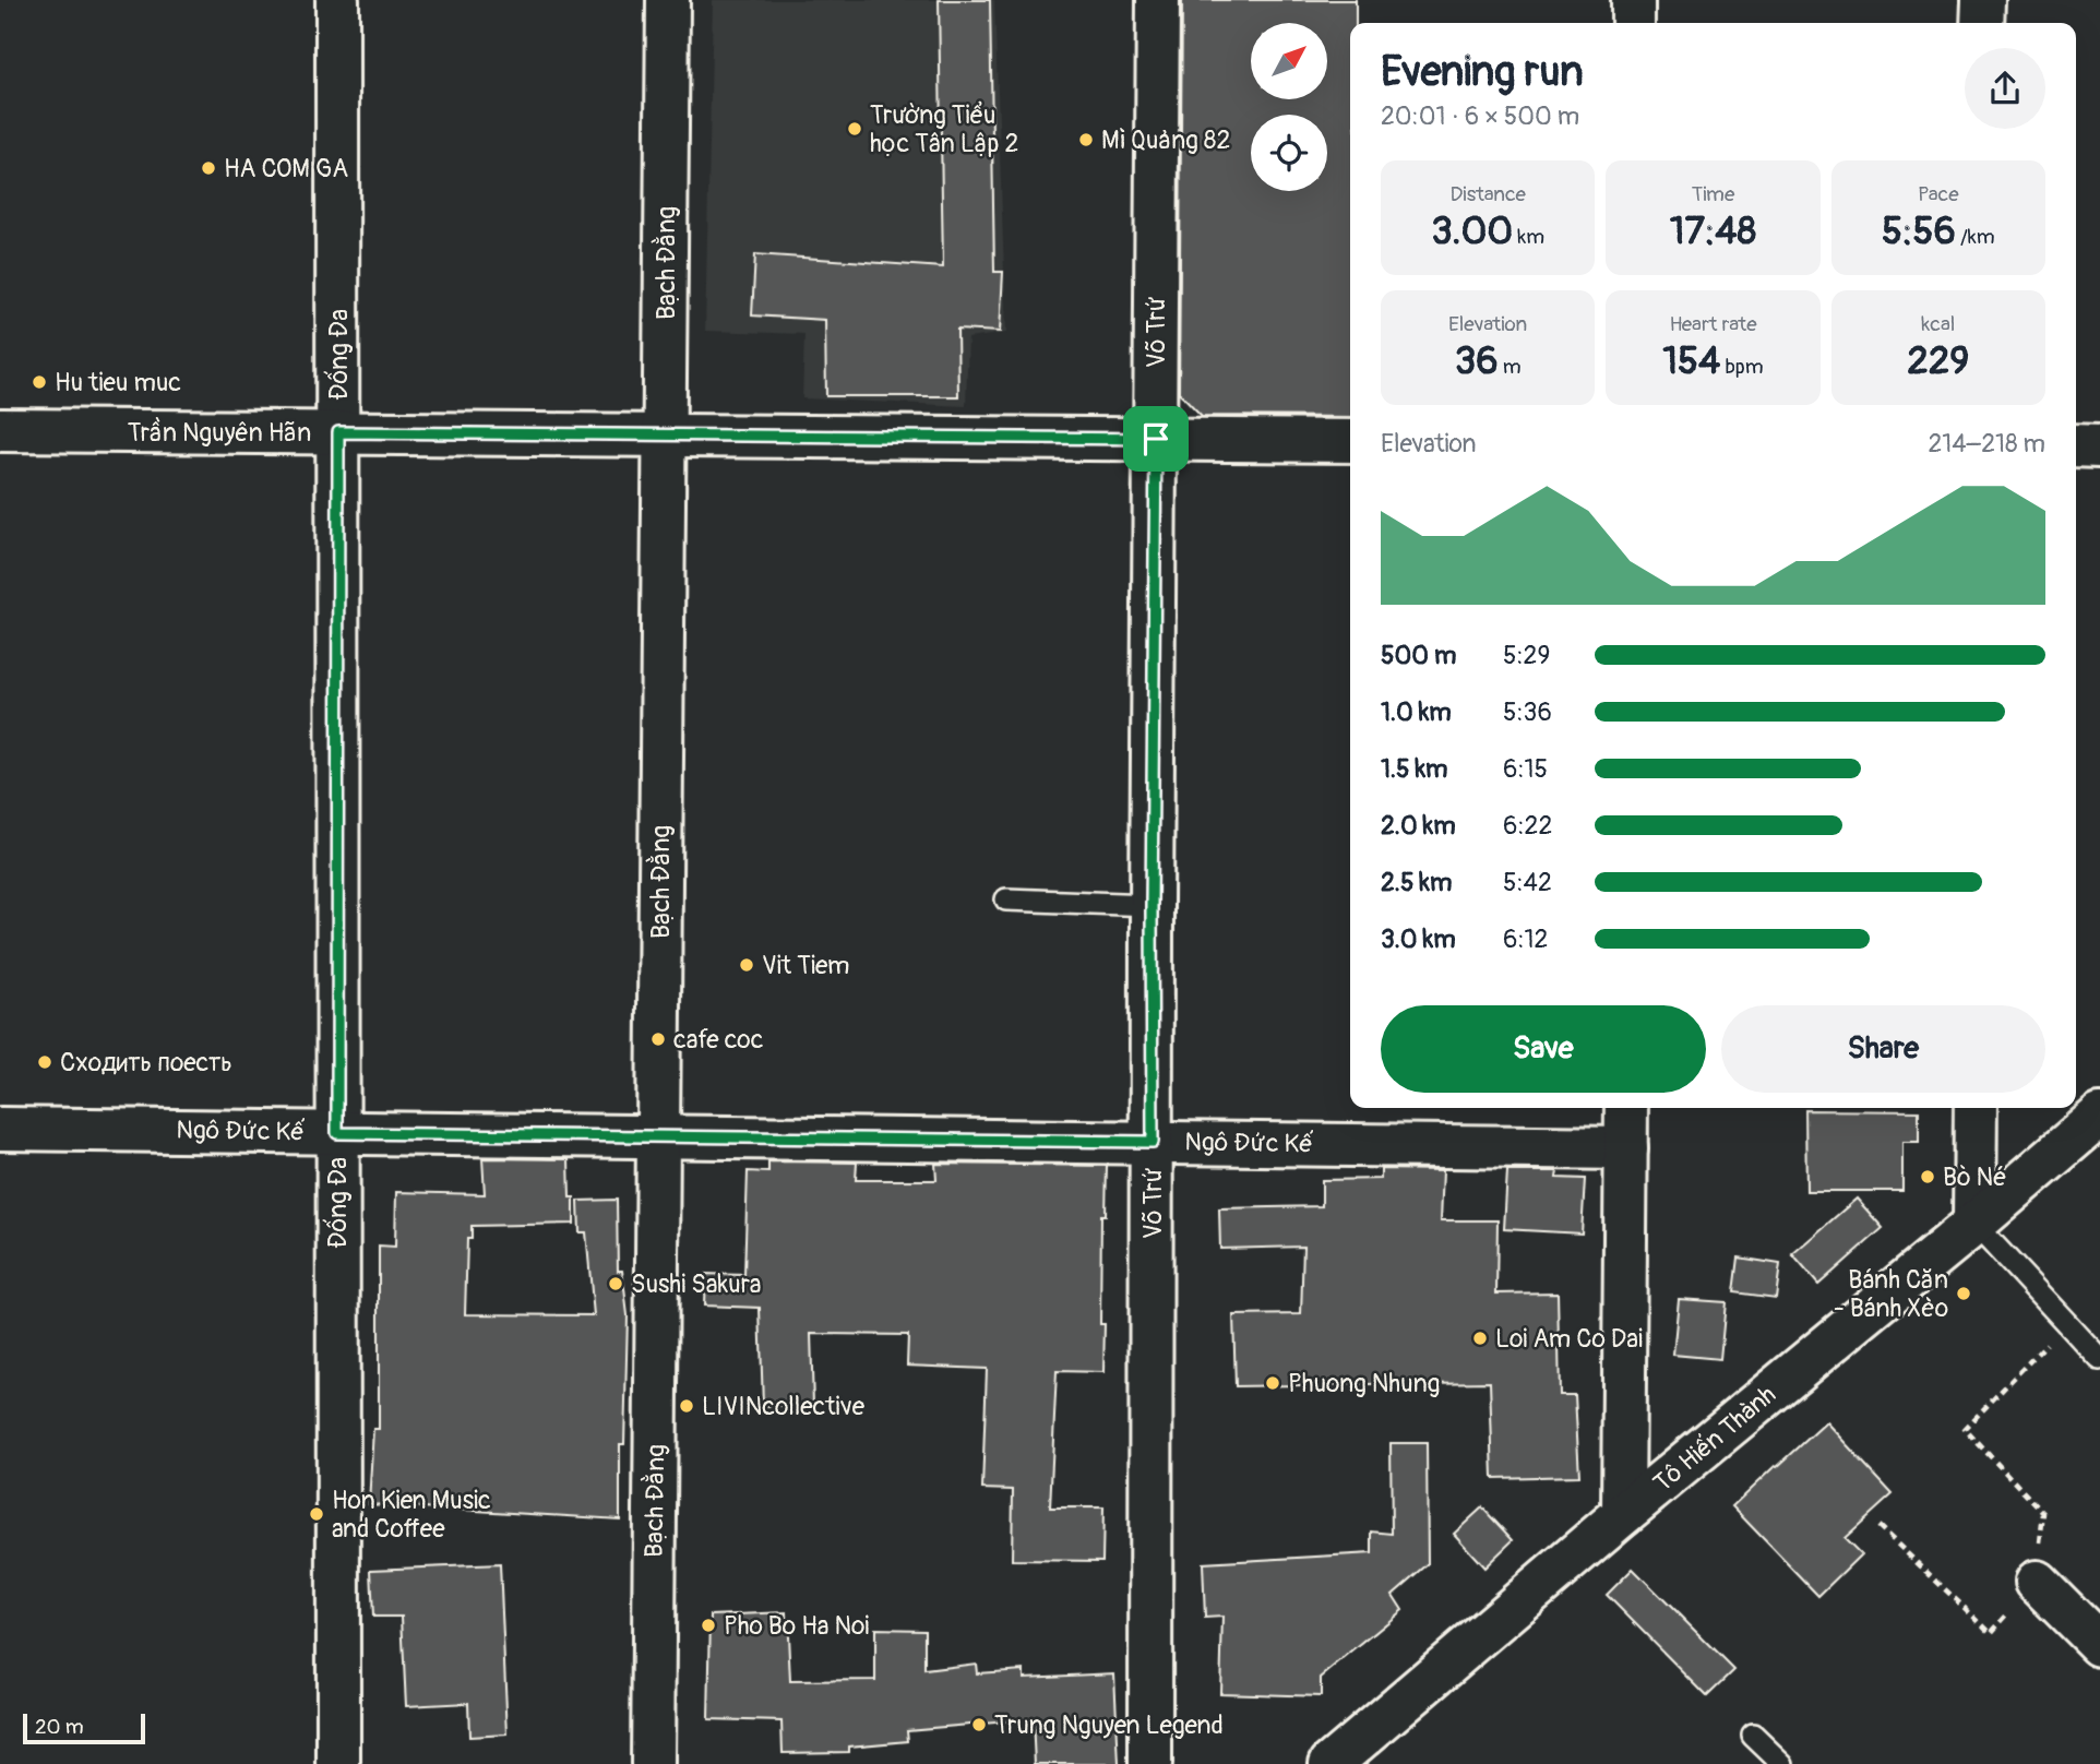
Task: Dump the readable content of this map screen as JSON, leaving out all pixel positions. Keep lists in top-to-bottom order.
{
  "streets": {
    "street": [
      "Bạch Đằng",
      "Võ Trứ",
      "Đống Đa",
      "Trần Nguyên Hãn",
      "Ngô Đức Kế",
      "Tô Hiến Thành"
    ]
  },
  "crossings": [
    ["Bạch Đằng", "Trần Nguyên Hãn"],
    ["Bạch Đằng", "Ngô Đức Kế"],
    ["Võ Trứ", "Trần Nguyên Hãn"],
    ["Võ Trứ", "Ngô Đức Kế"],
    ["Đống Đa", "Trần Nguyên Hãn"],
    ["Đống Đa", "Ngô Đức Kế"]
  ],
  "places": [
    "Trường Tiểu học Tân Lập 2",
    "Mì Quảng 82",
    "HA COM GA",
    "Hu tieu muc",
    "Vit Tiem",
    "cafe coc",
    "Сходить поесть",
    "Bò Né",
    "Sushi Sakura",
    "Bánh Căn - Bánh Xèo",
    "Loi Am Co Dai",
    "Phuong Nhung",
    "LIVINcollective",
    "Hon Kien Music and Coffee",
    "Pho Bo Ha Noi",
    "Trung Nguyen Legend"
  ],
  "scale_bar": "20 m",
  "north": "top right",
  "page": {
    "heading": ["Evening run", "20:01 · 6 × 500 m"],
    "stats": [
      ["Distance", "3.00 km"],
      ["Time", "17:48"],
      ["Pace", "5:56 /km"],
      ["Elevation", "36 m"],
      ["Heart rate", "154 bpm"],
      ["kcal", "229"]
    ],
    "chart": ["Elevation", "214–218 m"],
    "list": [
      {
        "name": "500 m",
        "note": "5:29"
      },
      {
        "name": "1.0 km",
        "note": "5:36"
      },
      {
        "name": "1.5 km",
        "note": "6:15"
      },
      {
        "name": "2.0 km",
        "note": "6:22"
      },
      {
        "name": "2.5 km",
        "note": "5:42"
      },
      {
        "name": "3.0 km",
        "note": "6:12"
      }
    ],
    "buttons": ["Save", "Share"],
    "scale": "20 m"
  }
}
